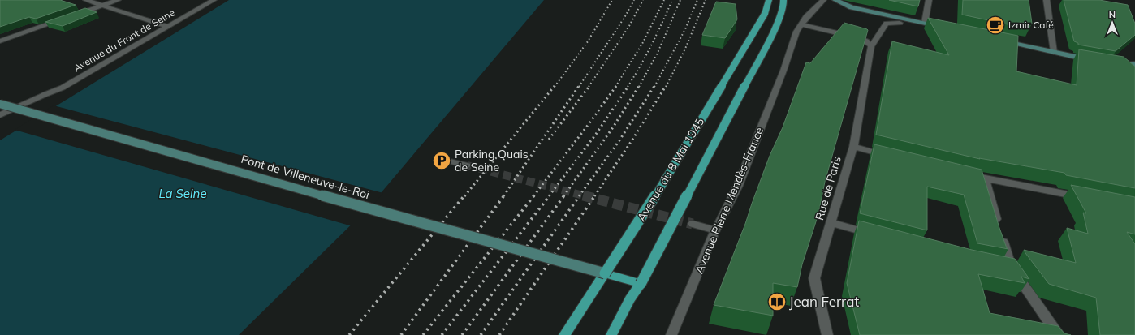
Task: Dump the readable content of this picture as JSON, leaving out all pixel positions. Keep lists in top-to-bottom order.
{
  "streets": {
    "main road": ["Avenue du 8 Mai 1945", "Pont de Villeneuve-le-Roi"],
    "street": ["Avenue du Front de Seine", "Rue de Paris", "Avenue Pierre Mendès-France"]
  },
  "crossings": [
    ["Avenue du 8 Mai 1945", "Pont de Villeneuve-le-Roi"]
  ],
  "water": ["La Seine"],
  "places": {
    "cafe": ["Izmir Café"],
    "parking": ["Parking Quais de Seine"],
    "library": ["Jean Ferrat"]
  },
  "north": "top"
}
